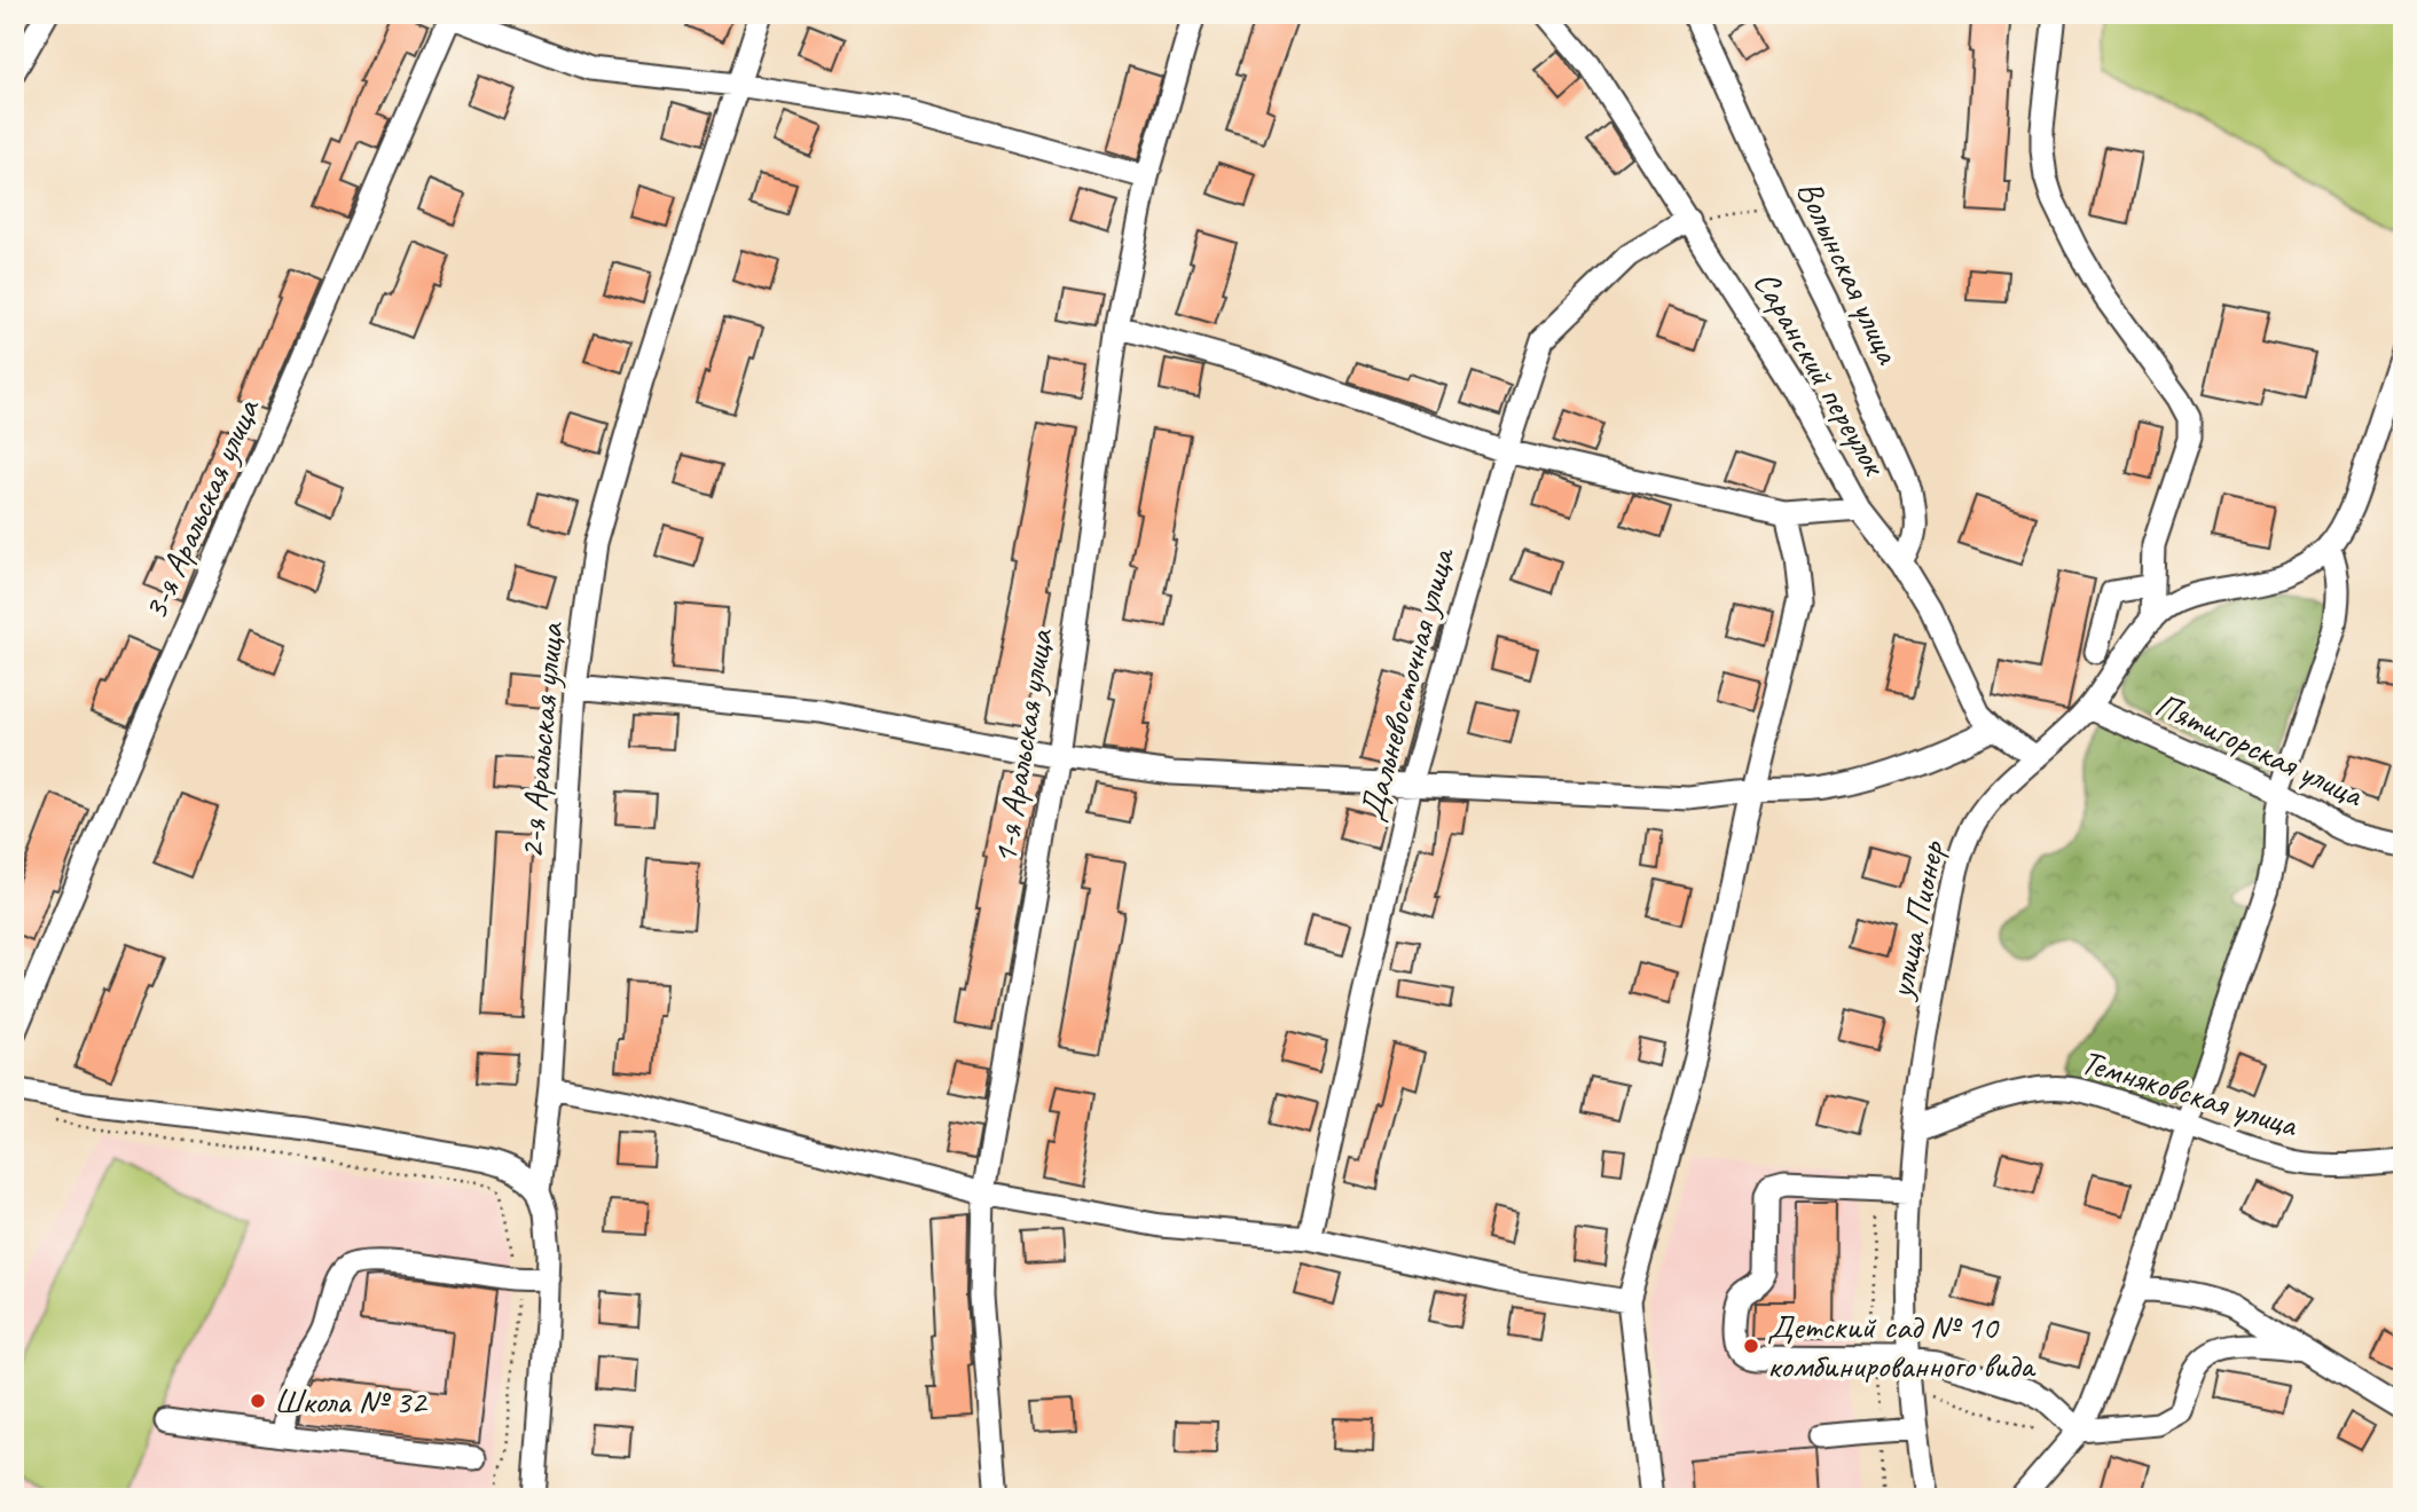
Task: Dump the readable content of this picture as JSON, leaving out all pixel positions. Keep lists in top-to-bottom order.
{
  "streets": {
    "street": [
      "Волынская улица",
      "Саранский переулок",
      "3-я Аральская улица",
      "Дальневосточная улица",
      "2-я Аральская улица",
      "1-я Аральская улица",
      "Пятигорская улица",
      "улица Пионер",
      "Темняковская улица"
    ]
  },
  "crossings": [
    ["Волынская улица", "Саранский переулок"],
    ["Саранский переулок", "Дальневосточная улица"],
    ["Саранский переулок", "улица Пионер"],
    ["Пятигорская улица", "улица Пионер"],
    ["улица Пионер", "Темняковская улица"]
  ],
  "places": ["Детский сад № 10 комбинированного вида", "Школа № 32"]
}
